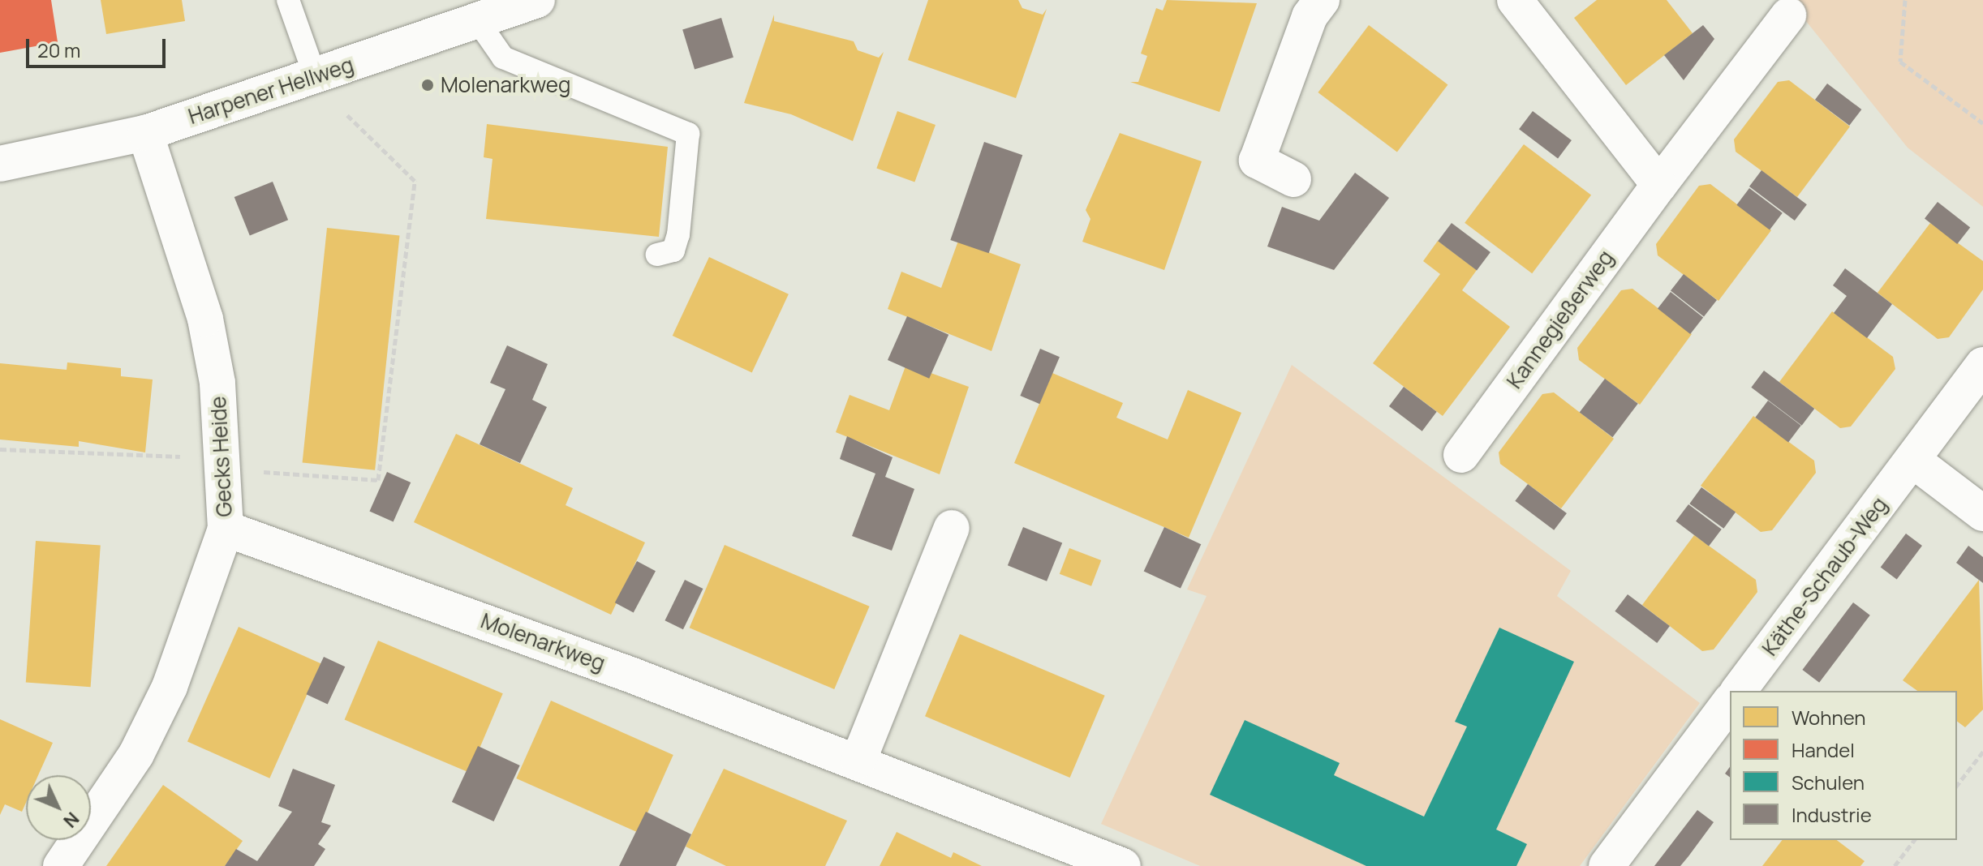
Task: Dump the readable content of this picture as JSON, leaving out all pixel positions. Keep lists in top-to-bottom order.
{
  "streets": {
    "street": [
      "Harpener Hellweg",
      "Kannegießerweg",
      "Gecks Heide",
      "Käthe-Schaub-Weg",
      "Molenarkweg"
    ]
  },
  "crossings": [
    ["Harpener Hellweg", "Gecks Heide"],
    ["Gecks Heide", "Molenarkweg"]
  ],
  "places": ["Molenarkweg"],
  "legend": [
    "Wohnen",
    "Handel",
    "Schulen",
    "Industrie"
  ],
  "scale_bar": "20 m",
  "north": "bottom right"
}
